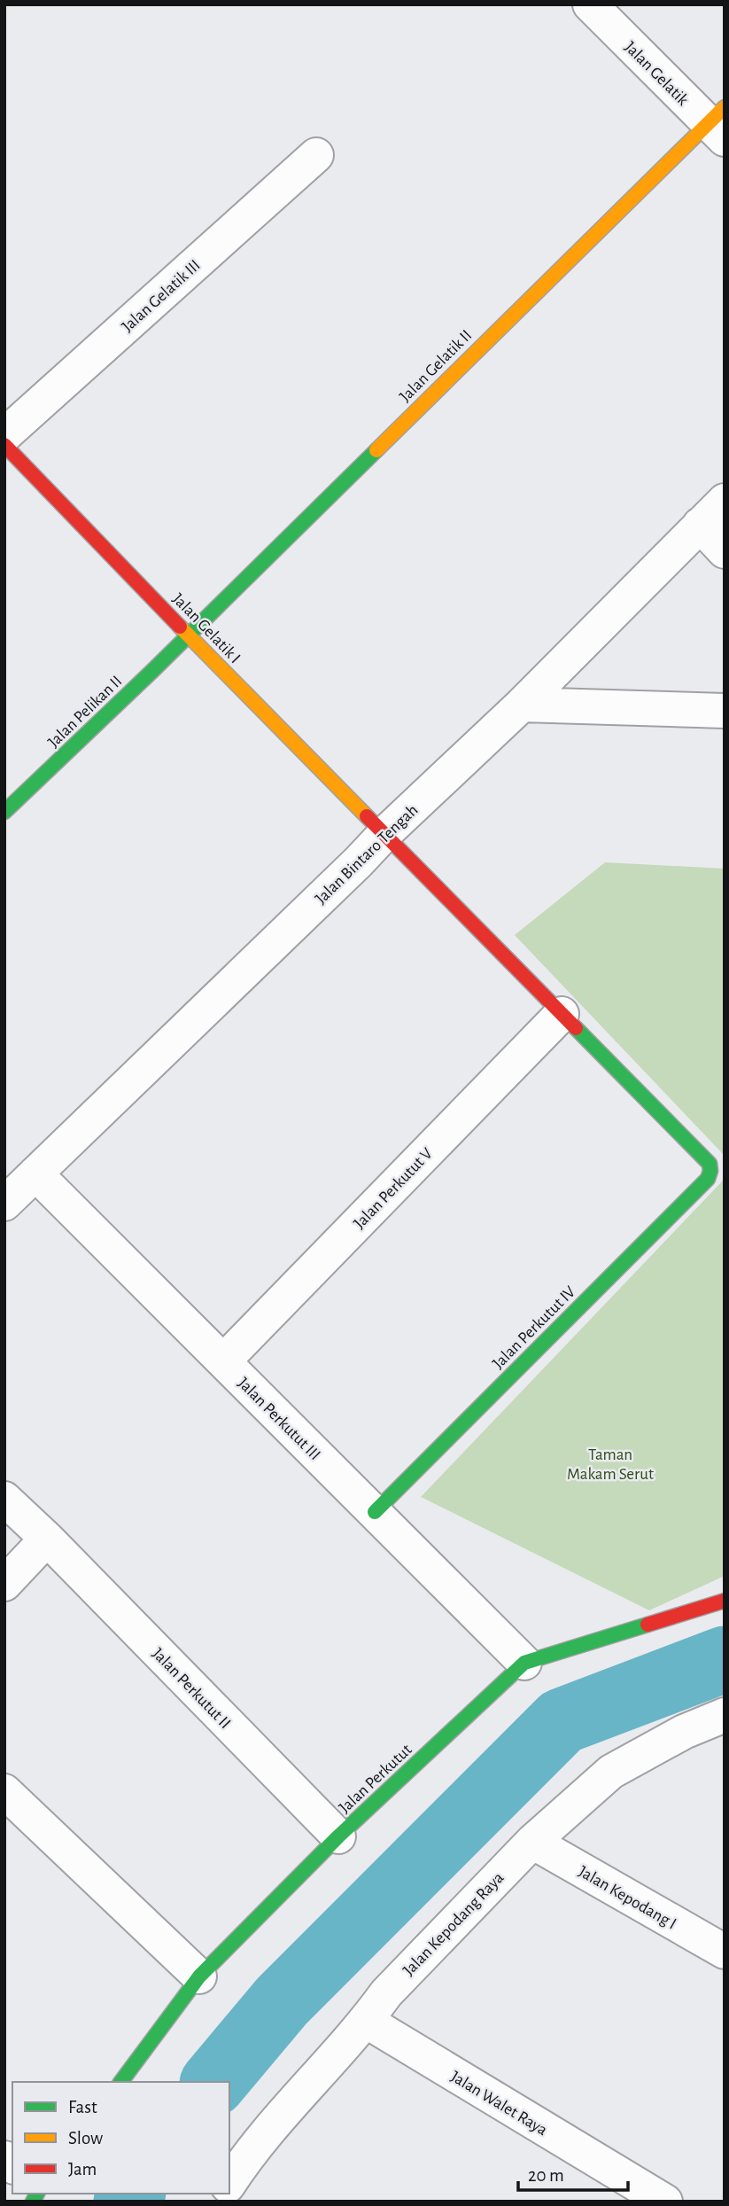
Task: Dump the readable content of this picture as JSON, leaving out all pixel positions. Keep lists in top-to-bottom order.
{
  "streets": {
    "street": [
      "Jalan Gelatik",
      "Jalan Gelatik III",
      "Jalan Gelatik II",
      "Jalan Gelatik I",
      "Jalan Pelikan II",
      "Jalan Bintaro Tengah",
      "Jalan Perkutut V",
      "Jalan Perkutut IV",
      "Jalan Perkutut III",
      "Jalan Perkutut II",
      "Jalan Perkutut",
      "Jalan Kepodang I",
      "Jalan Kepodang Raya",
      "Jalan Walet Raya"
    ]
  },
  "crossings": [
    ["Jalan Gelatik", "Jalan Gelatik II"],
    ["Jalan Gelatik II", "Jalan Gelatik I"],
    ["Jalan Gelatik II", "Jalan Pelikan II"],
    ["Jalan Gelatik I", "Jalan Pelikan II"],
    ["Jalan Gelatik I", "Jalan Bintaro Tengah"],
    ["Jalan Gelatik I", "Jalan Perkutut V"],
    ["Jalan Gelatik I", "Jalan Perkutut IV"],
    ["Jalan Bintaro Tengah", "Jalan Perkutut III"],
    ["Jalan Perkutut V", "Jalan Perkutut III"],
    ["Jalan Perkutut IV", "Jalan Perkutut III"],
    ["Jalan Perkutut III", "Jalan Perkutut"],
    ["Jalan Perkutut II", "Jalan Perkutut"],
    ["Jalan Kepodang I", "Jalan Kepodang Raya"],
    ["Jalan Kepodang Raya", "Jalan Walet Raya"]
  ],
  "parks": ["Taman Makam Serut"],
  "legend": ["Fast", "Slow", "Jam"],
  "scale_bar": "20 m"
}
